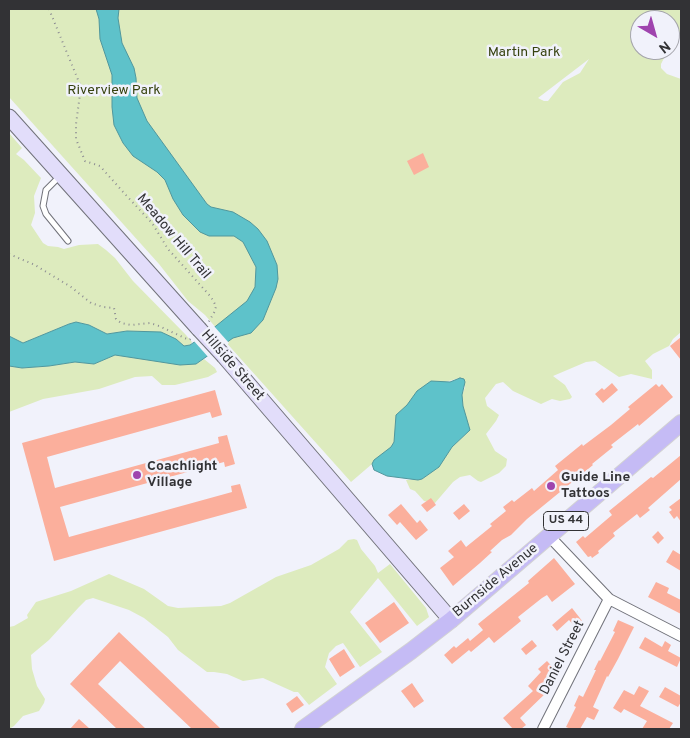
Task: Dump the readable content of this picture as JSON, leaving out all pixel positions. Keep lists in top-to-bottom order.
{
  "streets": {
    "main road": ["Hillside Street", "US 44", "Burnside Avenue"],
    "street": ["Daniel Street"],
    "path": ["Meadow Hill Trail"]
  },
  "crossings": [
    ["Meadow Hill Trail", "Hillside Street"],
    ["Hillside Street", "Burnside Avenue"]
  ],
  "parks": ["Martin Park", "Riverview Park"],
  "places": ["Coachlight Village", "Guide Line Tattoos"],
  "north": "bottom right"
}
